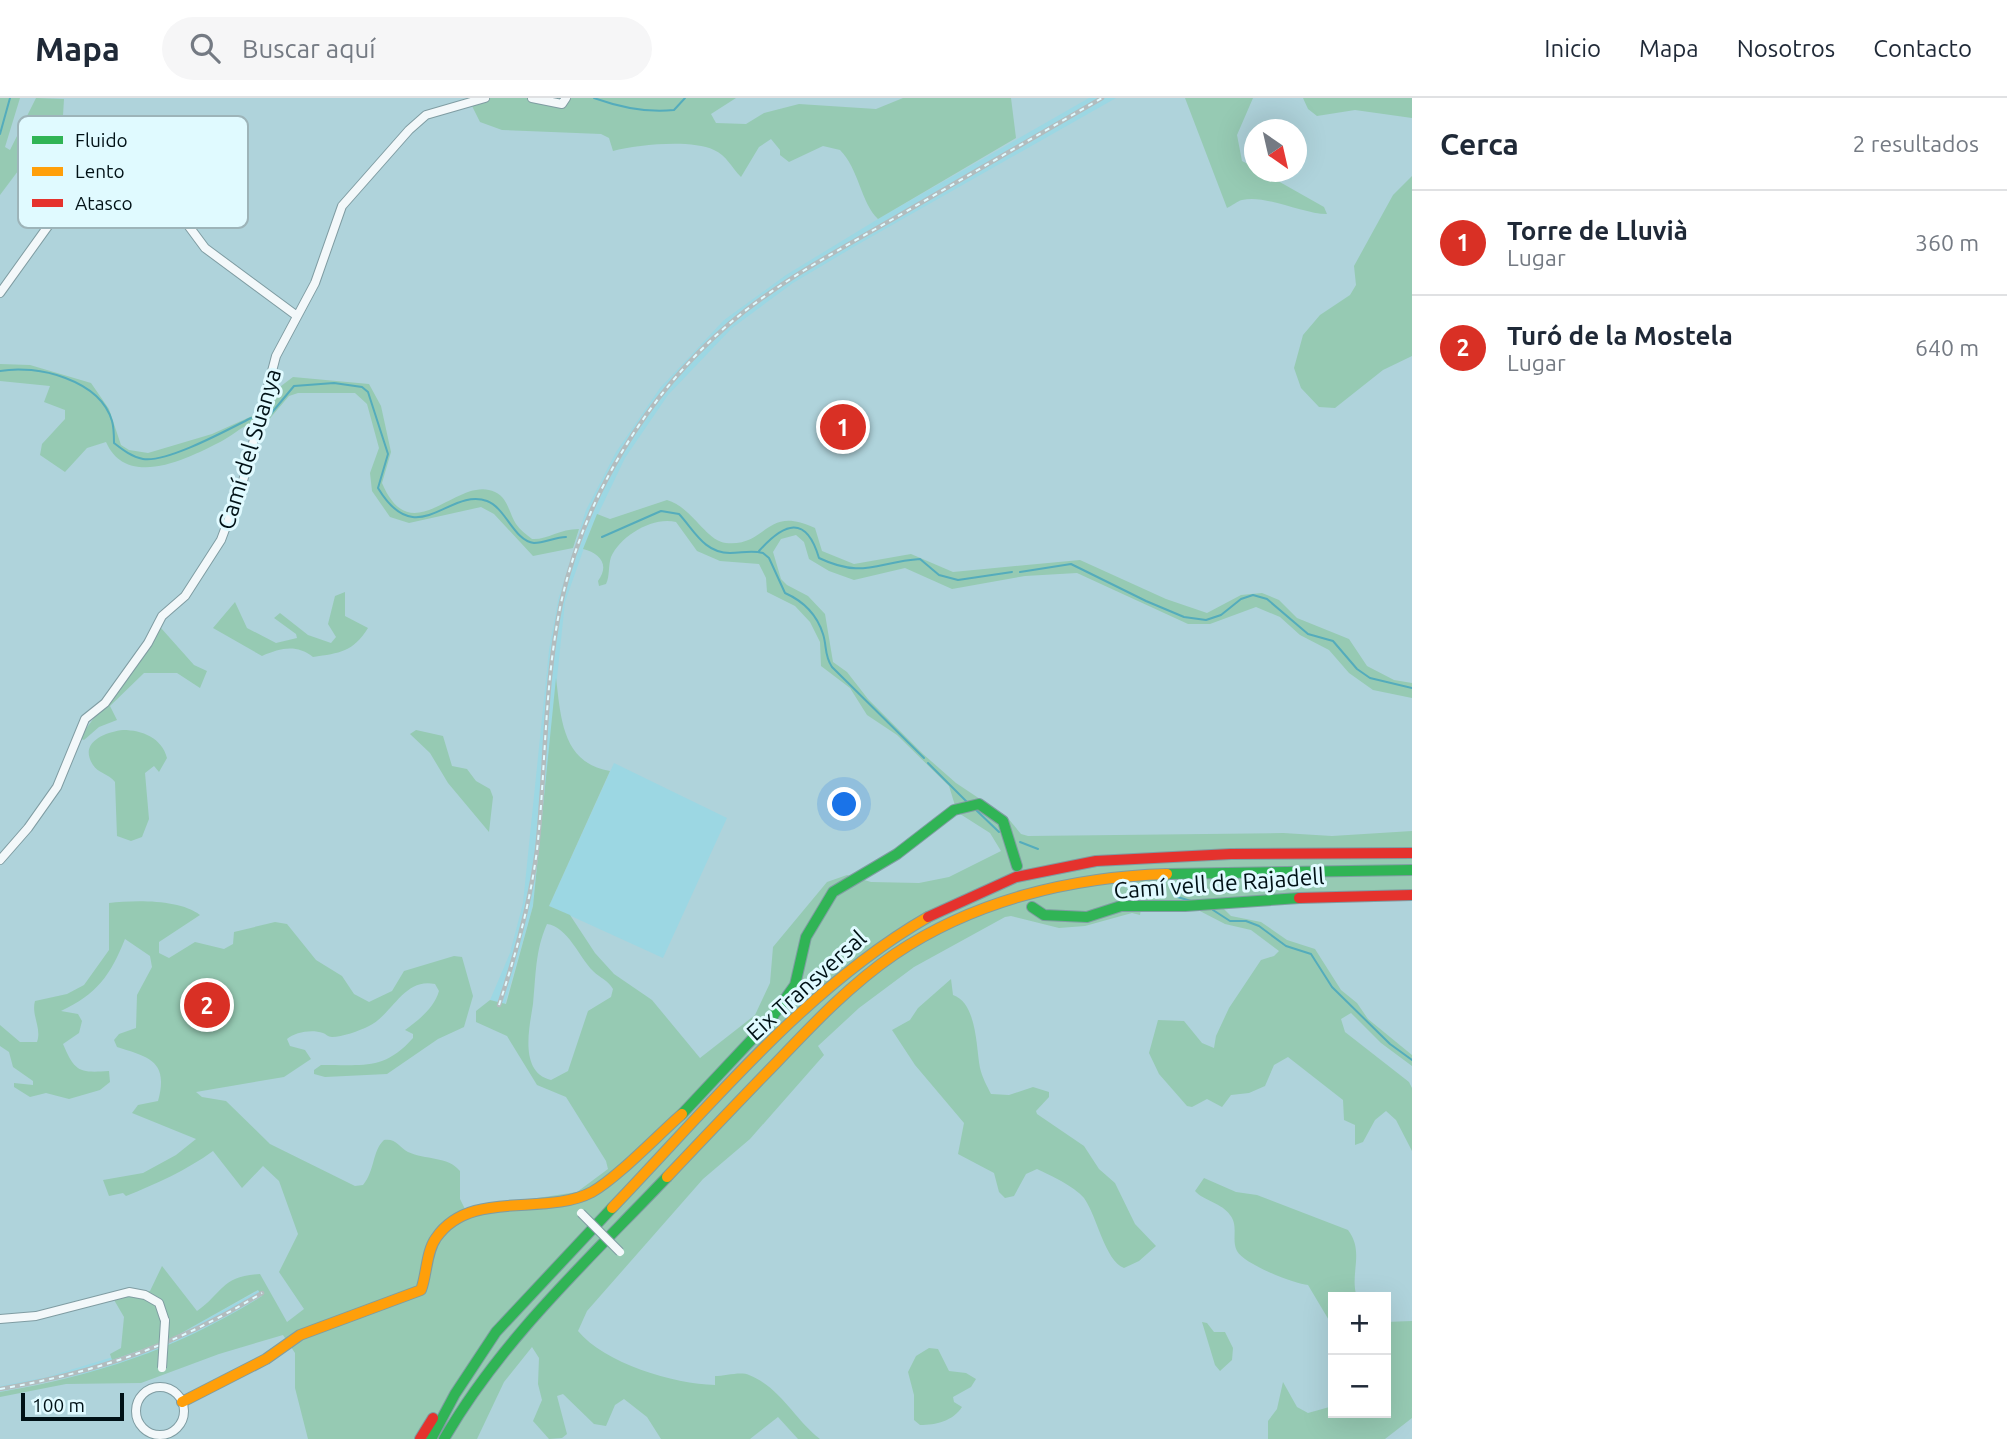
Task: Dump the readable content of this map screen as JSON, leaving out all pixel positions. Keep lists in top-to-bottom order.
{
  "streets": {
    "main road": ["Camí vell de Rajadell", "Eix Transversal"],
    "street": ["Camí del Suanya"]
  },
  "legend": ["Fluido", "Lento", "Atasco"],
  "scale_bar": "100 m",
  "north": "bottom right",
  "page": {
    "header": "Mapa",
    "search": "Buscar aquí",
    "nav": [
      "Inicio",
      "Mapa",
      "Nosotros",
      "Contacto"
    ],
    "heading": ["Cerca", "2 resultados"],
    "list": [
      {
        "mark": "1",
        "name": "Torre de Lluvià",
        "note": "Lugar",
        "value": "360 m"
      },
      {
        "mark": "2",
        "name": "Turó de la Mostela",
        "note": "Lugar",
        "value": "640 m"
      }
    ],
    "pins": ["1", "2"],
    "map_buttons": ["+", "−"],
    "scale": "100 m"
  }
}
